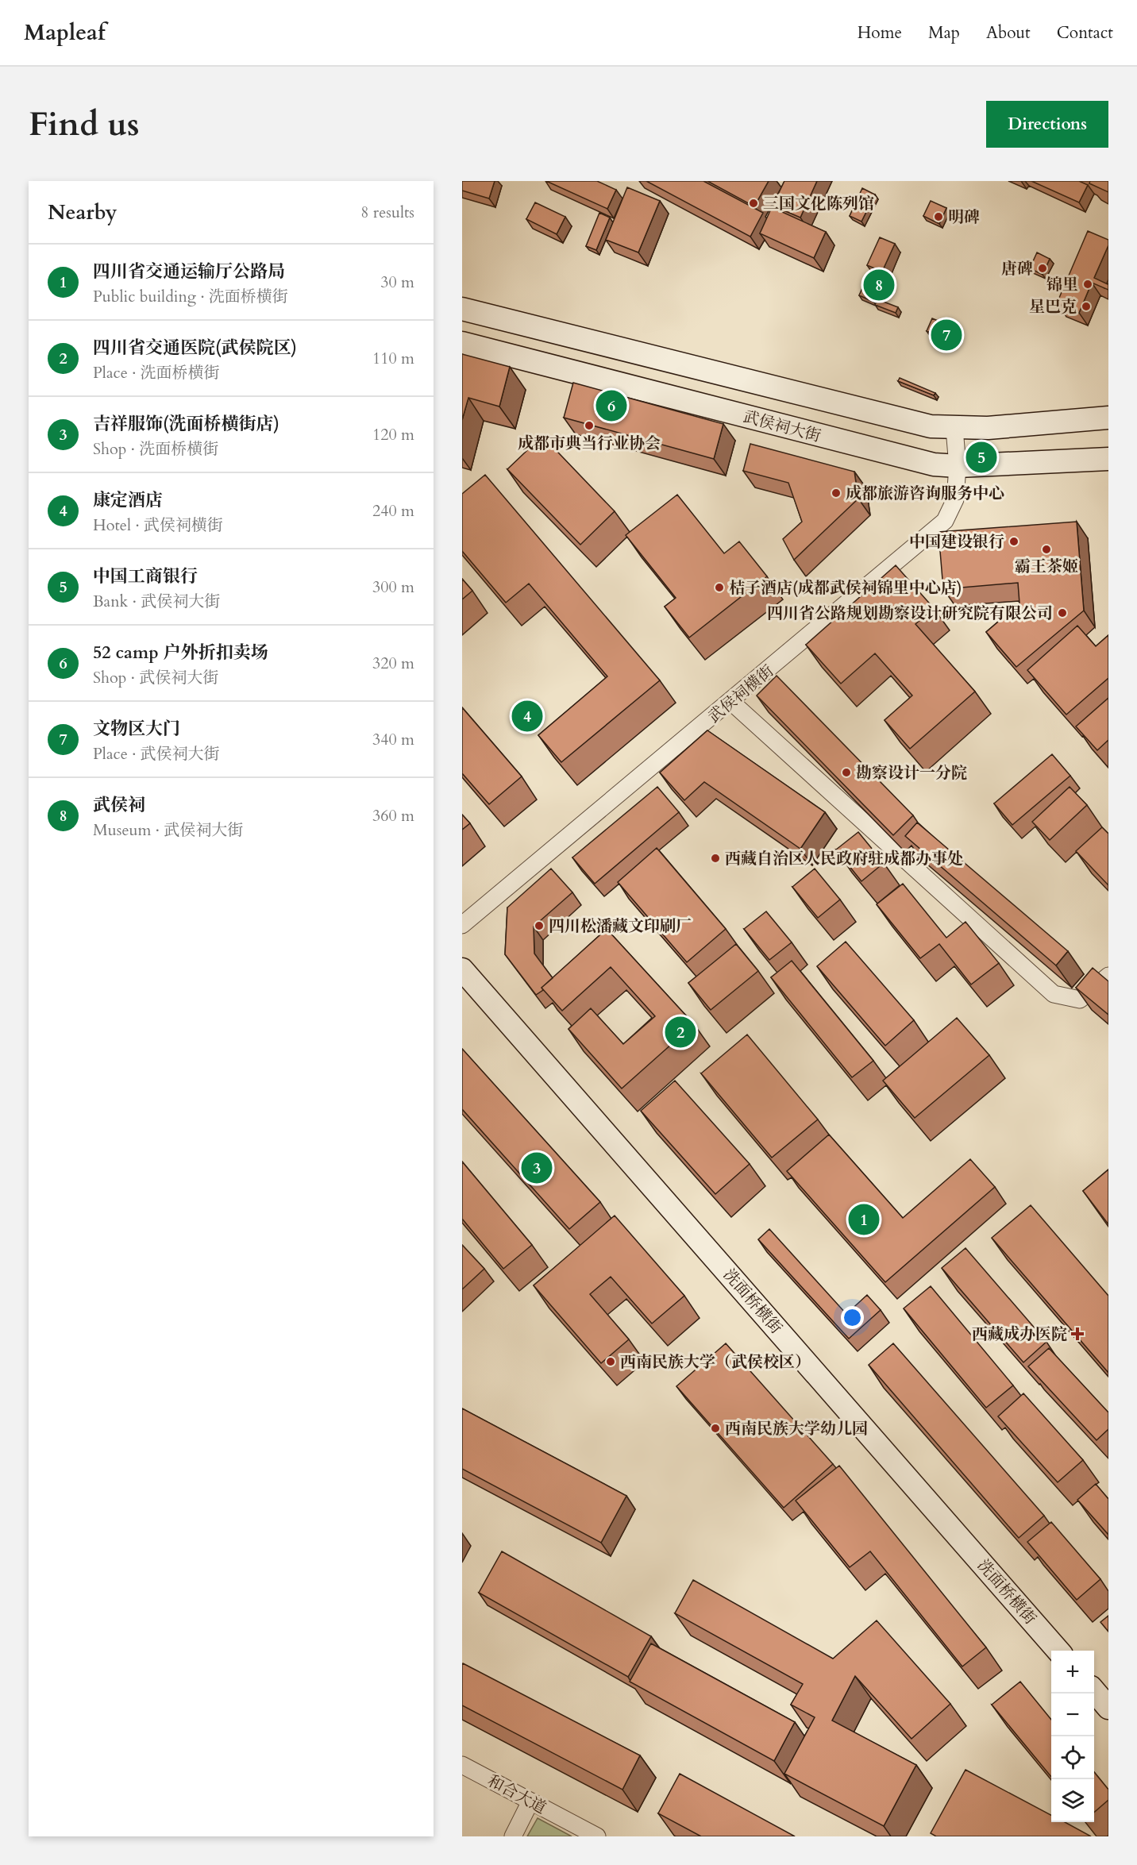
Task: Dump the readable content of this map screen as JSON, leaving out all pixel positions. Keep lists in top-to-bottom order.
{
  "streets": {
    "main road": ["武侯祠大街", "洗面桥横街"],
    "street": ["武侯祠横街", "和合大道"]
  },
  "crossings": [
    ["武侯祠大街", "武侯祠横街"]
  ],
  "places": {
    "other": [
      "三国文化陈列馆",
      "明碑",
      "唐碑",
      "锦里",
      "星巴克",
      "成都市典当行业协会",
      "成都旅游咨询服务中心",
      "中国建设银行",
      "霸王茶姬",
      "桔子酒店(成都武侯祠锦里中心店)",
      "四川省公路规划勘察设计研究院有限公司",
      "勘察设计一分院",
      "西藏自治区人民政府驻成都办事处",
      "四川松潘藏文印刷厂",
      "西南民族大学（武侯校区）",
      "西南民族大学幼儿园"
    ],
    "health": ["西藏成办医院"]
  },
  "page": {
    "header": "Mapleaf",
    "nav": [
      "Home",
      "Map",
      "About",
      "Contact"
    ],
    "buttons": "Directions",
    "title": "Find us",
    "heading": ["Nearby", "8 results"],
    "list": [
      {
        "mark": "1",
        "name": "四川省交通运输厅公路局",
        "note": "Public building · 洗面桥横街",
        "value": "30 m"
      },
      {
        "mark": "2",
        "name": "四川省交通医院(武侯院区)",
        "note": "Place · 洗面桥横街",
        "value": "110 m"
      },
      {
        "mark": "3",
        "name": "吉祥服饰(洗面桥横街店)",
        "note": "Shop · 洗面桥横街",
        "value": "120 m"
      },
      {
        "mark": "4",
        "name": "康定酒店",
        "note": "Hotel · 武侯祠横街",
        "value": "240 m"
      },
      {
        "mark": "5",
        "name": "中国工商银行",
        "note": "Bank · 武侯祠大街",
        "value": "300 m"
      },
      {
        "mark": "6",
        "name": "52 camp 户外折扣卖场",
        "note": "Shop · 武侯祠大街",
        "value": "320 m"
      },
      {
        "mark": "7",
        "name": "文物区大门",
        "note": "Place · 武侯祠大街",
        "value": "340 m"
      },
      {
        "mark": "8",
        "name": "武侯祠",
        "note": "Museum · 武侯祠大街",
        "value": "360 m"
      }
    ],
    "pins": [
      "8",
      "7",
      "6",
      "5",
      "4",
      "2",
      "3",
      "1"
    ],
    "map_buttons": ["+", "−"]
  }
}
